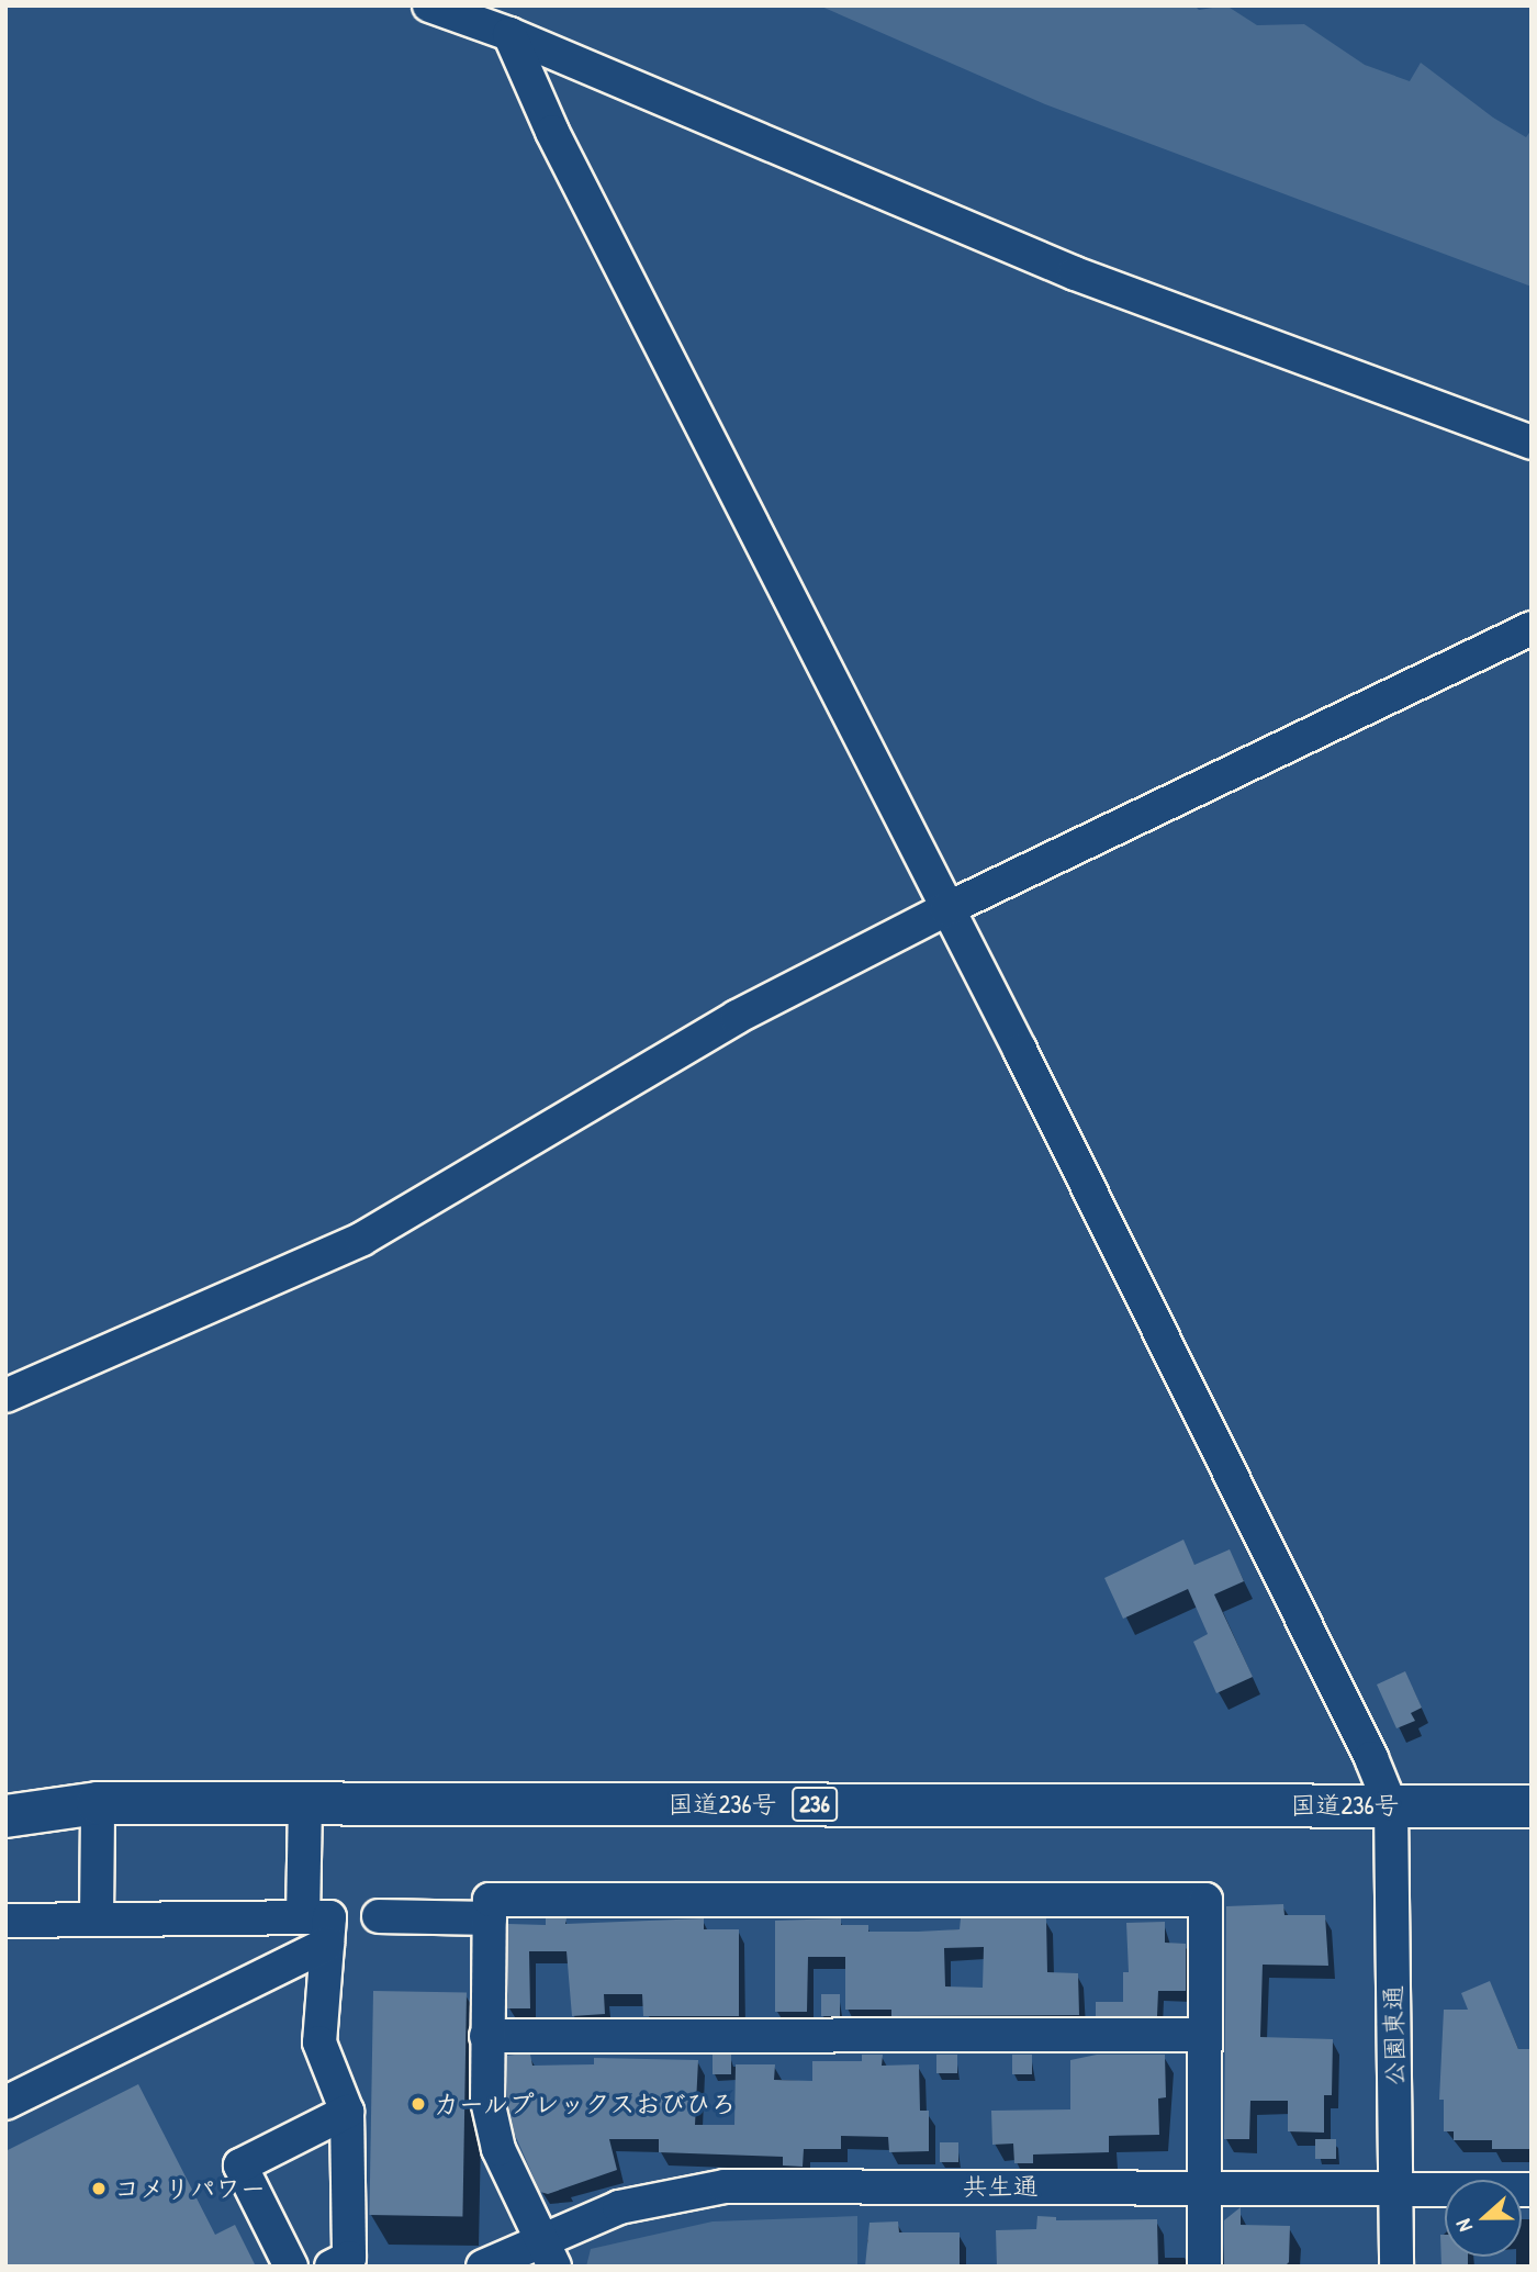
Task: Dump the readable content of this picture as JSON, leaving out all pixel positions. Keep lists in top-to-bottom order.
{
  "streets": {
    "highway": ["国道236号", "236"],
    "street": ["公園東通", "共生通"]
  },
  "crossings": [
    ["国道236号", "公園東通"],
    ["公園東通", "共生通"]
  ],
  "places": ["カールプレックスおびひろ", "コメリパワー"],
  "north": "left"
}
